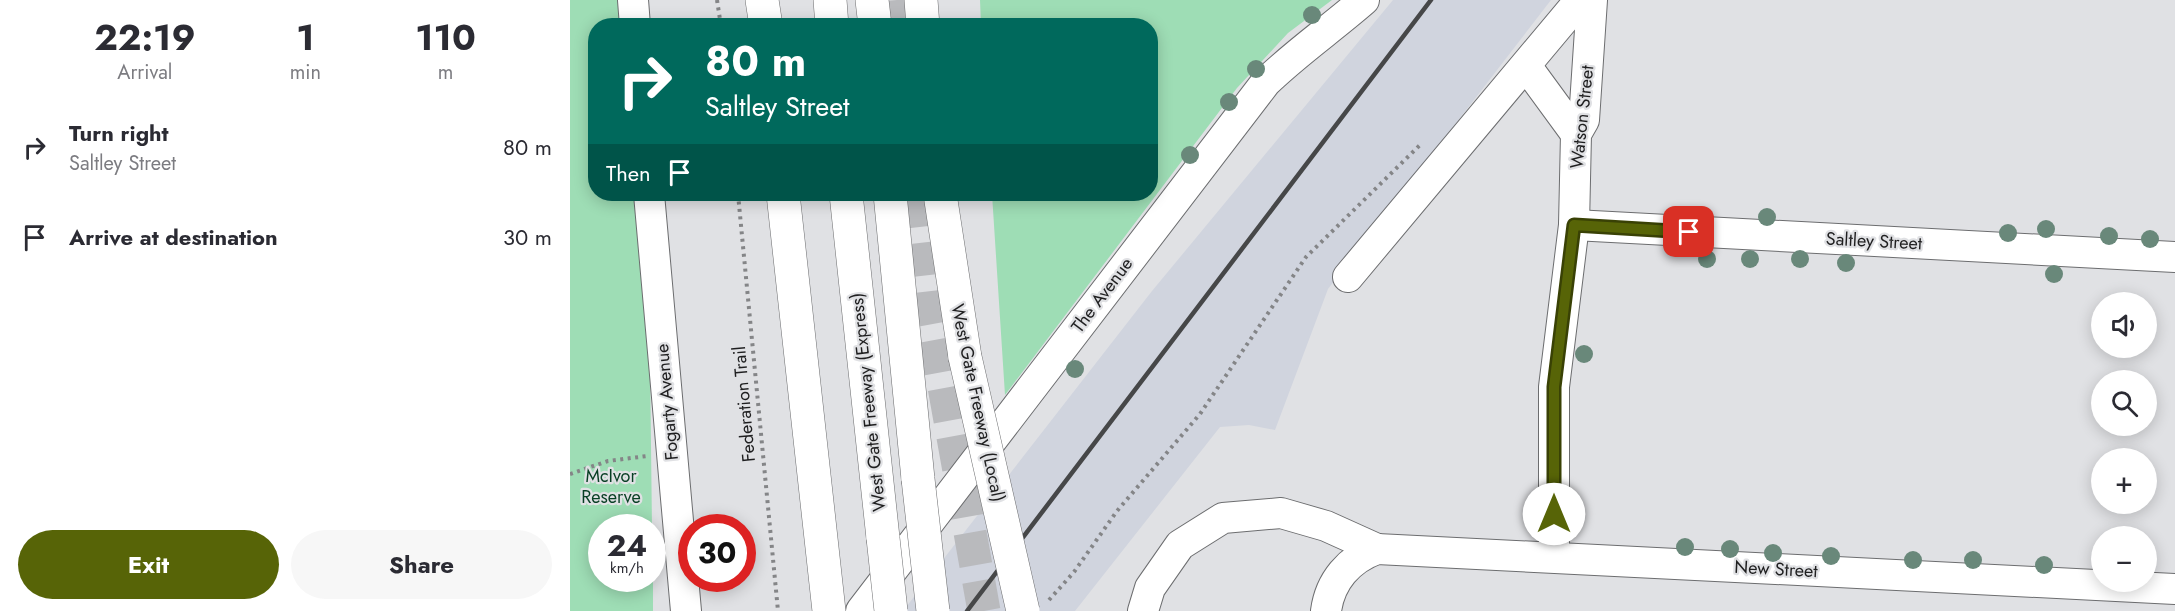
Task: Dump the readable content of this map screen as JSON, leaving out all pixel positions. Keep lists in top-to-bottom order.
{
  "streets": {
    "highway": ["West Gate Freeway (Express)", "West Gate Freeway (Local)"],
    "street": [
      "Watson Street",
      "Saltley Street",
      "The Avenue",
      "Fogarty Avenue",
      "New Street"
    ],
    "path": ["Federation Trail"]
  },
  "crossings": [
    ["Watson Street", "Saltley Street"],
    ["Watson Street", "New Street"]
  ],
  "parks": ["McIvor Reserve"],
  "page": {
    "eta": [
      "22:19",
      "Arrival",
      "1",
      "min",
      "110",
      "m"
    ],
    "turn": ["80 m", "Saltley Street"],
    "list": [
      {
        "name": "Turn right",
        "note": "Saltley Street",
        "value": "80 m"
      },
      {
        "name": "Arrive at destination",
        "value": "30 m"
      }
    ],
    "then": "Then",
    "map_buttons": ["+", "−"],
    "speed": "24 km/h",
    "limit": "30",
    "buttons": ["Exit", "Share"]
  }
}
